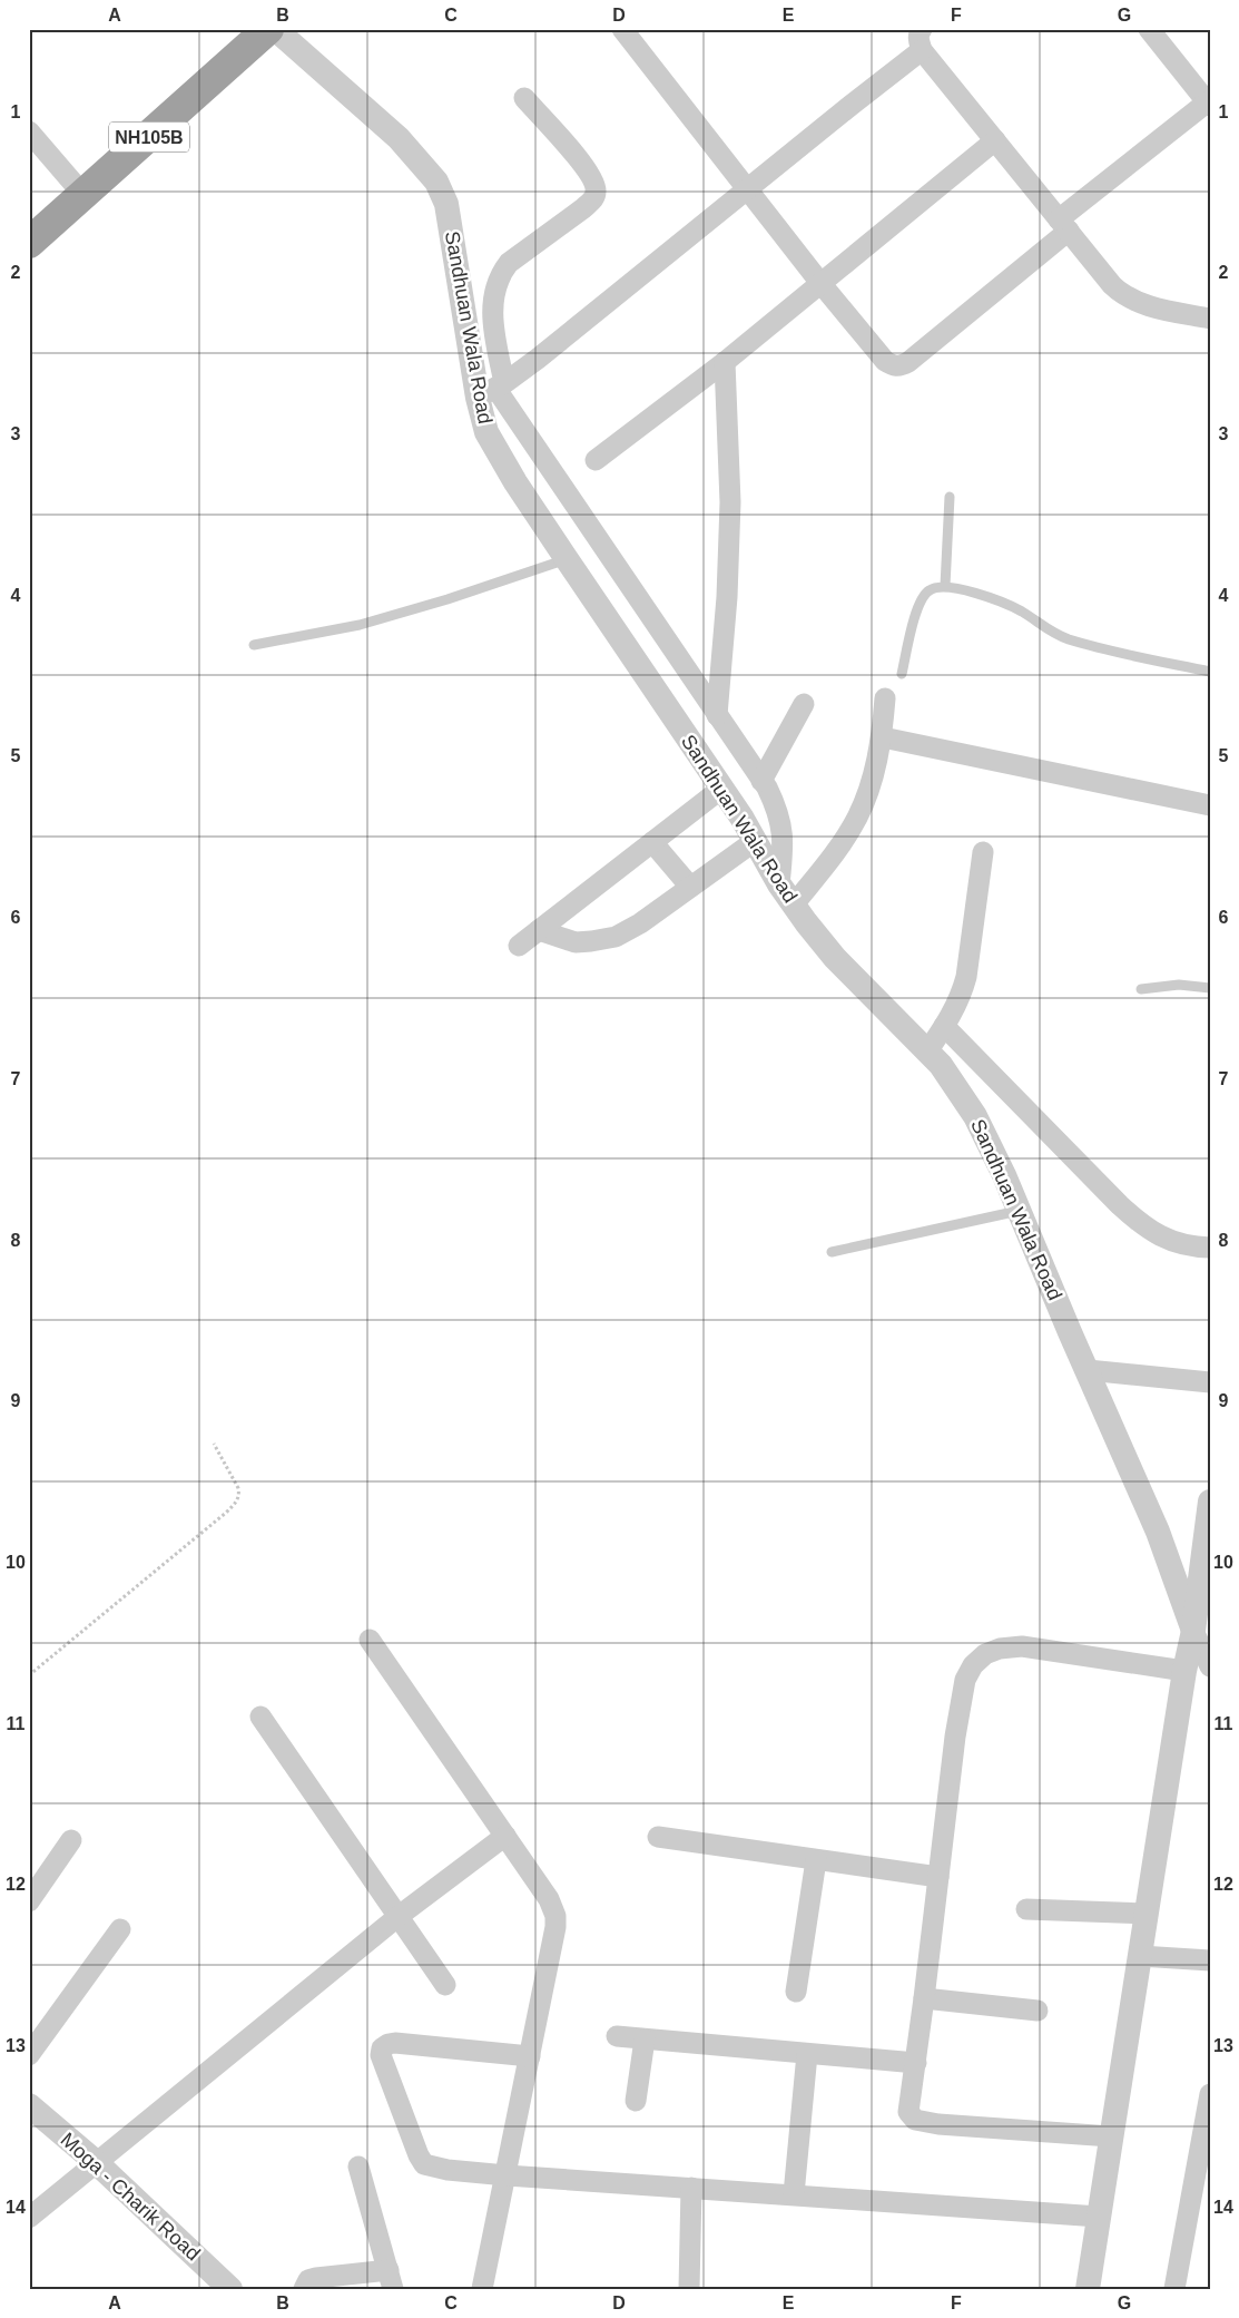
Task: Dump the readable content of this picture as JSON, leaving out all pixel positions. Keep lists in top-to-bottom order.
{
  "streets": {
    "highway": ["NH105B"],
    "street": ["Sandhuan Wala Road", "Moga - Charik Road"]
  },
  "grid": {
    "columns": [
      "A",
      "B",
      "C",
      "D",
      "E",
      "F",
      "G"
    ],
    "rows": [
      "1",
      "2",
      "3",
      "4",
      "5",
      "6",
      "7",
      "8",
      "9",
      "10",
      "11",
      "12",
      "13",
      "14"
    ]
  }
}
